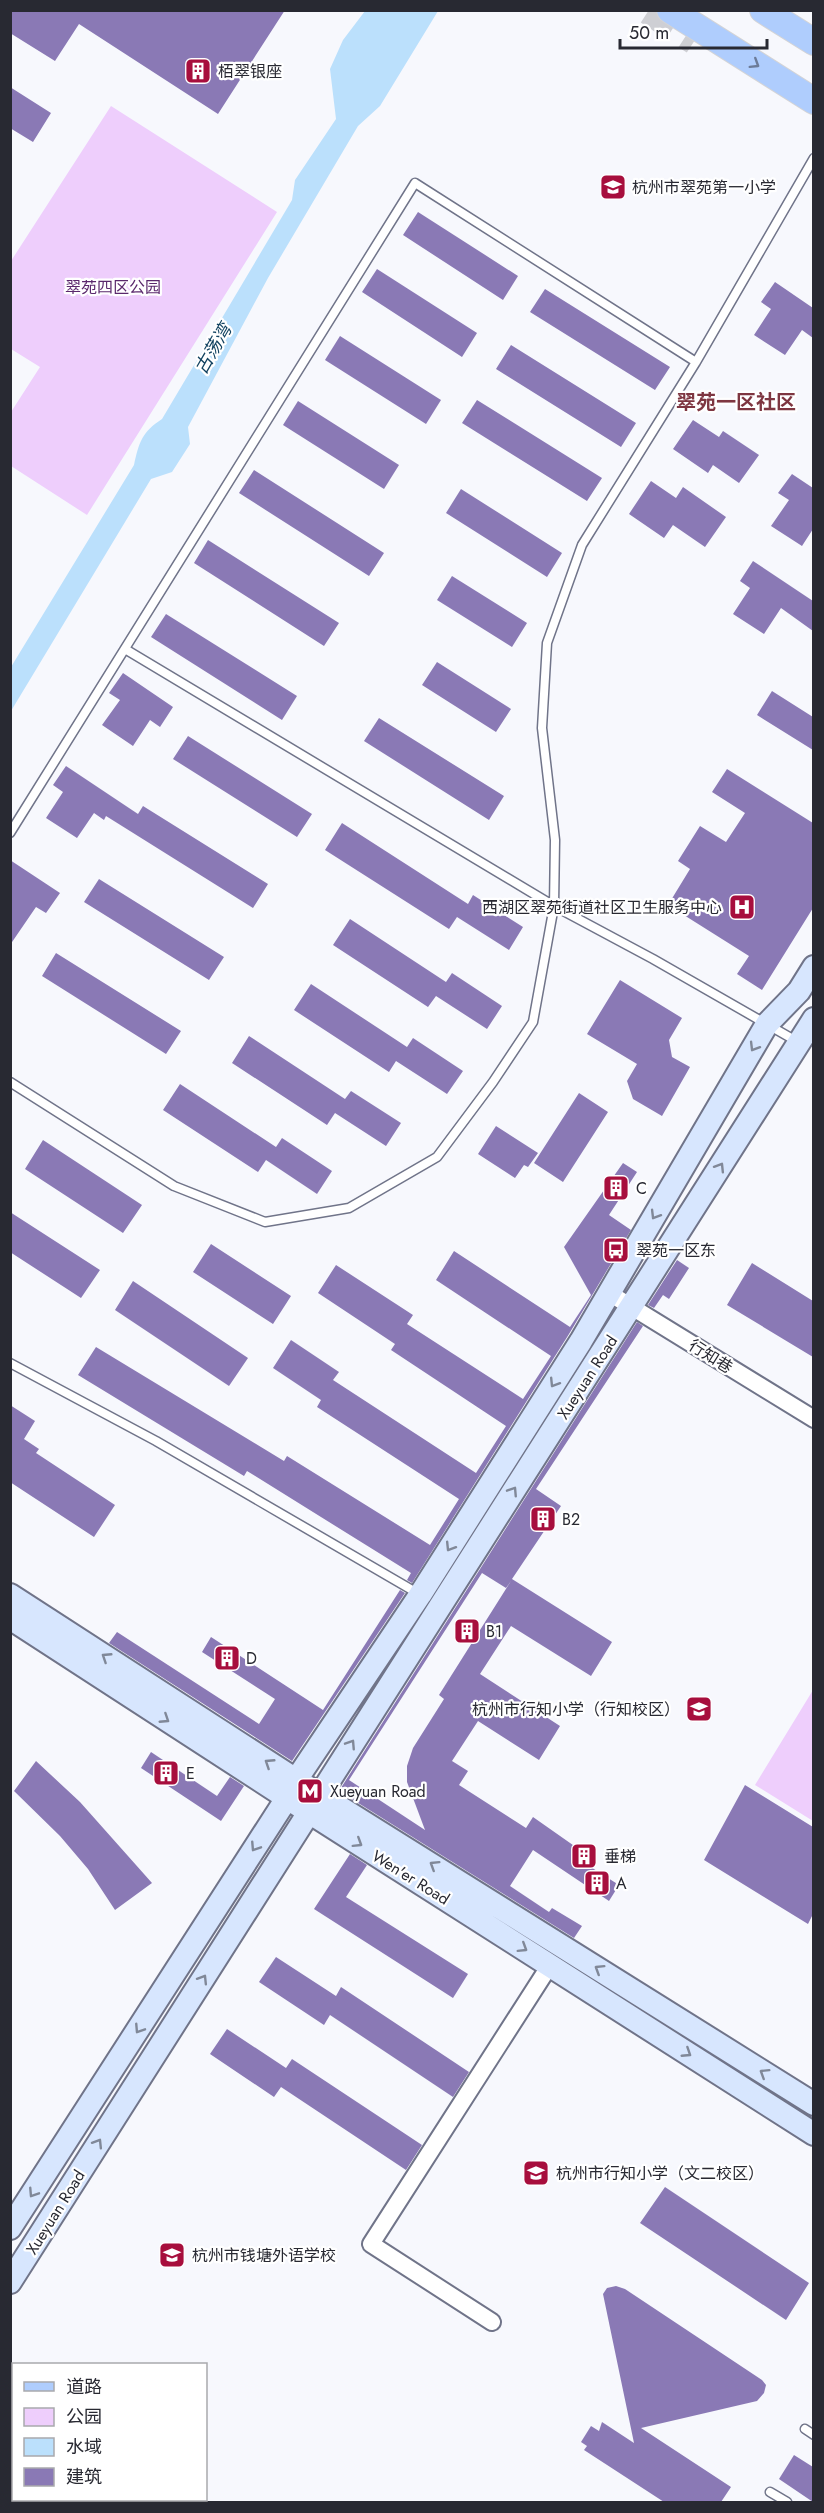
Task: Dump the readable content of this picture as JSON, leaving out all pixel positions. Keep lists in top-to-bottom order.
{
  "streets": {
    "main road": ["Xueyuan Road", "Wen'er Road"],
    "street": ["行知巷"]
  },
  "crossings": [
    ["行知巷", "Xueyuan Road"],
    ["Xueyuan Road", "Wen'er Road"]
  ],
  "districts": ["翠苑一区社区"],
  "water": ["古荡湾"],
  "parks": ["翠苑四区公园"],
  "places": {
    "building": [
      "栢翠银座",
      "C",
      "B2",
      "B1",
      "D",
      "E",
      "垂梯",
      "A"
    ],
    "school or university": [
      "杭州市翠苑第一小学",
      "杭州市行知小学（行知校区）",
      "杭州市行知小学（文二校区）",
      "杭州市钱塘外语学校"
    ],
    "hospital": ["西湖区翠苑街道社区卫生服务中心"],
    "bus stop": ["翠苑一区东"],
    "metro station": ["Xueyuan Road"]
  },
  "legend": [
    "道路",
    "公园",
    "水域",
    "建筑"
  ],
  "scale_bar": "50 m"
}
